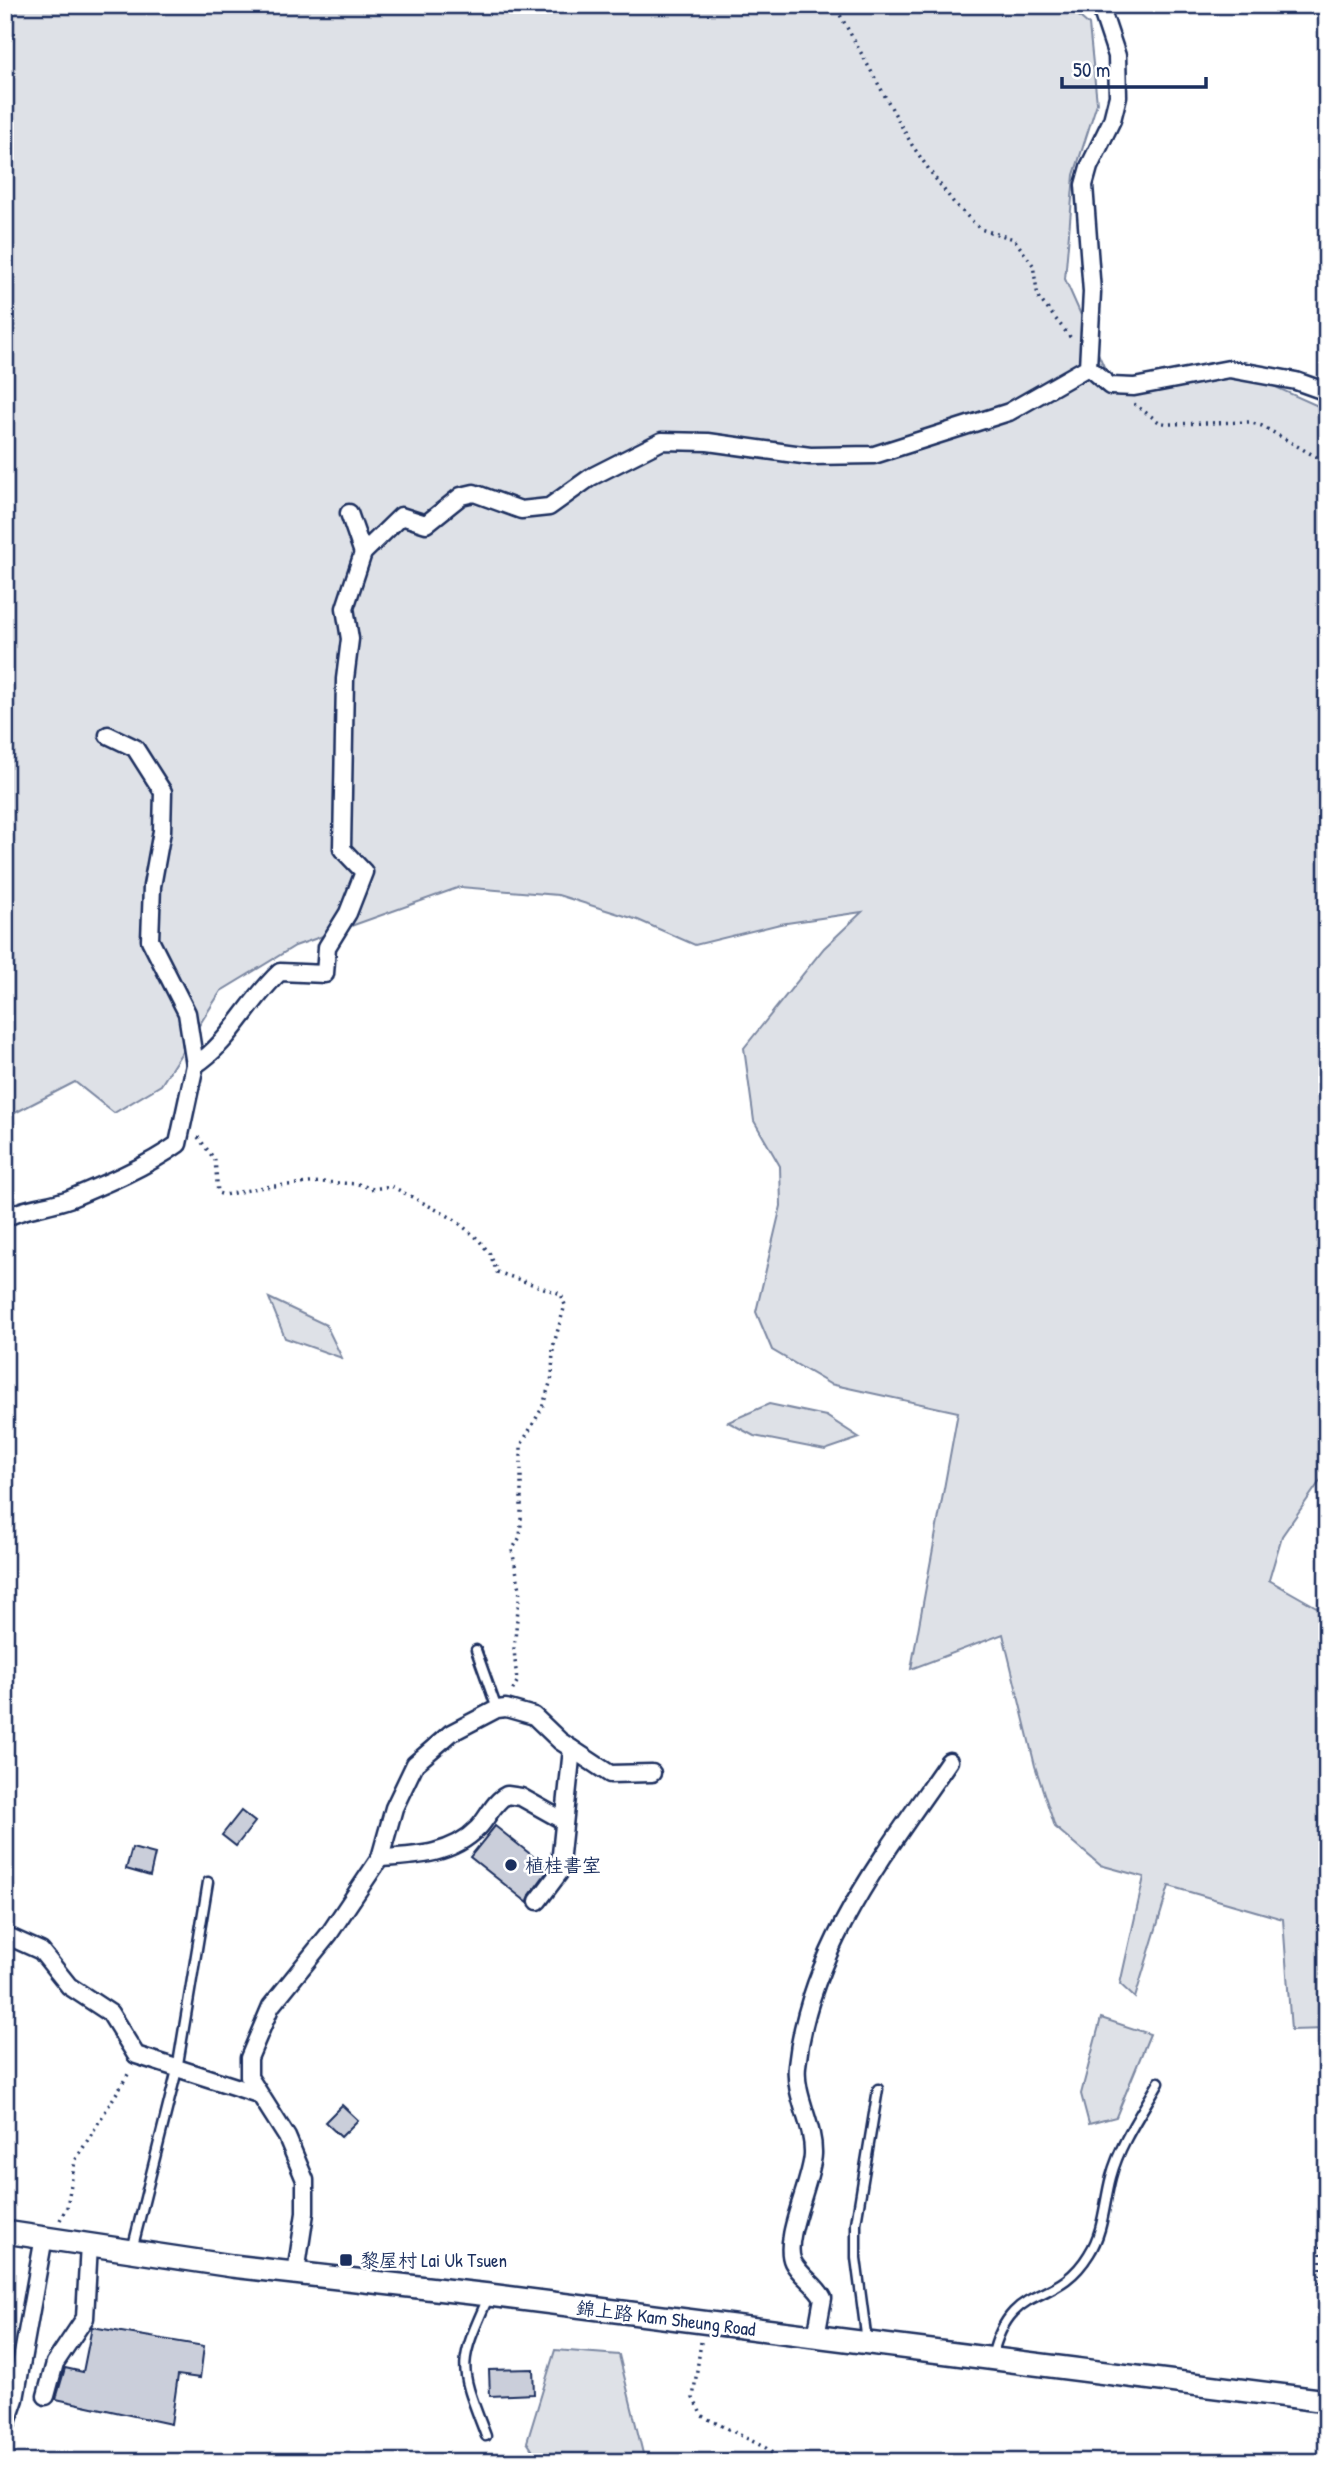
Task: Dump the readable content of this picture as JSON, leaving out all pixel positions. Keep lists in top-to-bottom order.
{
  "streets": {
    "main road": ["錦上路 Kam Sheung Road"]
  },
  "places": {
    "other": ["植桂書室"],
    "transit": ["黎屋村 Lai Uk Tsuen"]
  },
  "scale_bar": "50 m"
}
